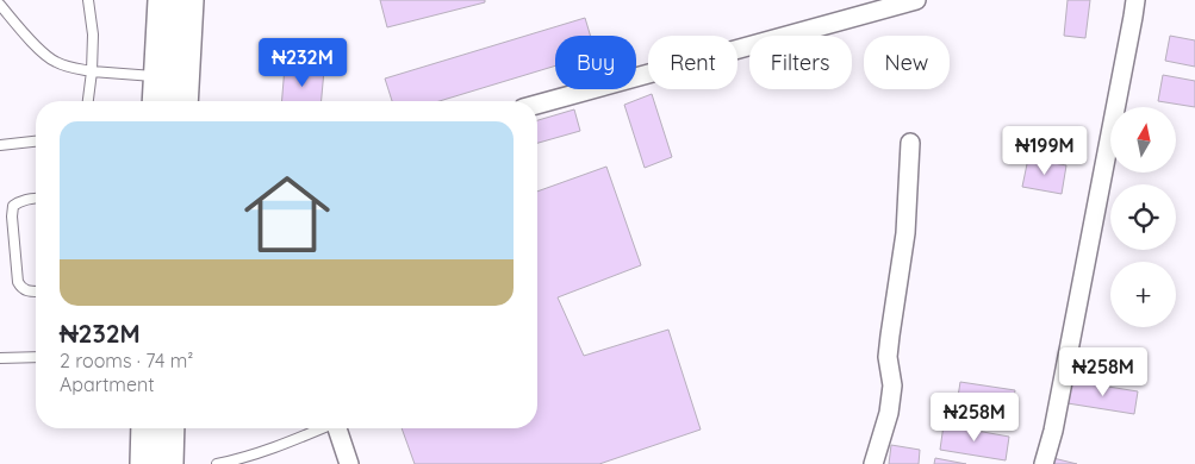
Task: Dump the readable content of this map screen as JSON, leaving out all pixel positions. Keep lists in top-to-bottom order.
{
  "north": "top",
  "page": {
    "chip": [
      "Buy",
      "Rent",
      "Filters",
      "New"
    ],
    "price": [
      "₦232M",
      "₦199M",
      "₦258M",
      "₦258M"
    ],
    "list": [
      {
        "name": "₦232M",
        "note": "2 rooms · 74 m² · Apartment"
      }
    ],
    "map_buttons": "+"
  }
}
